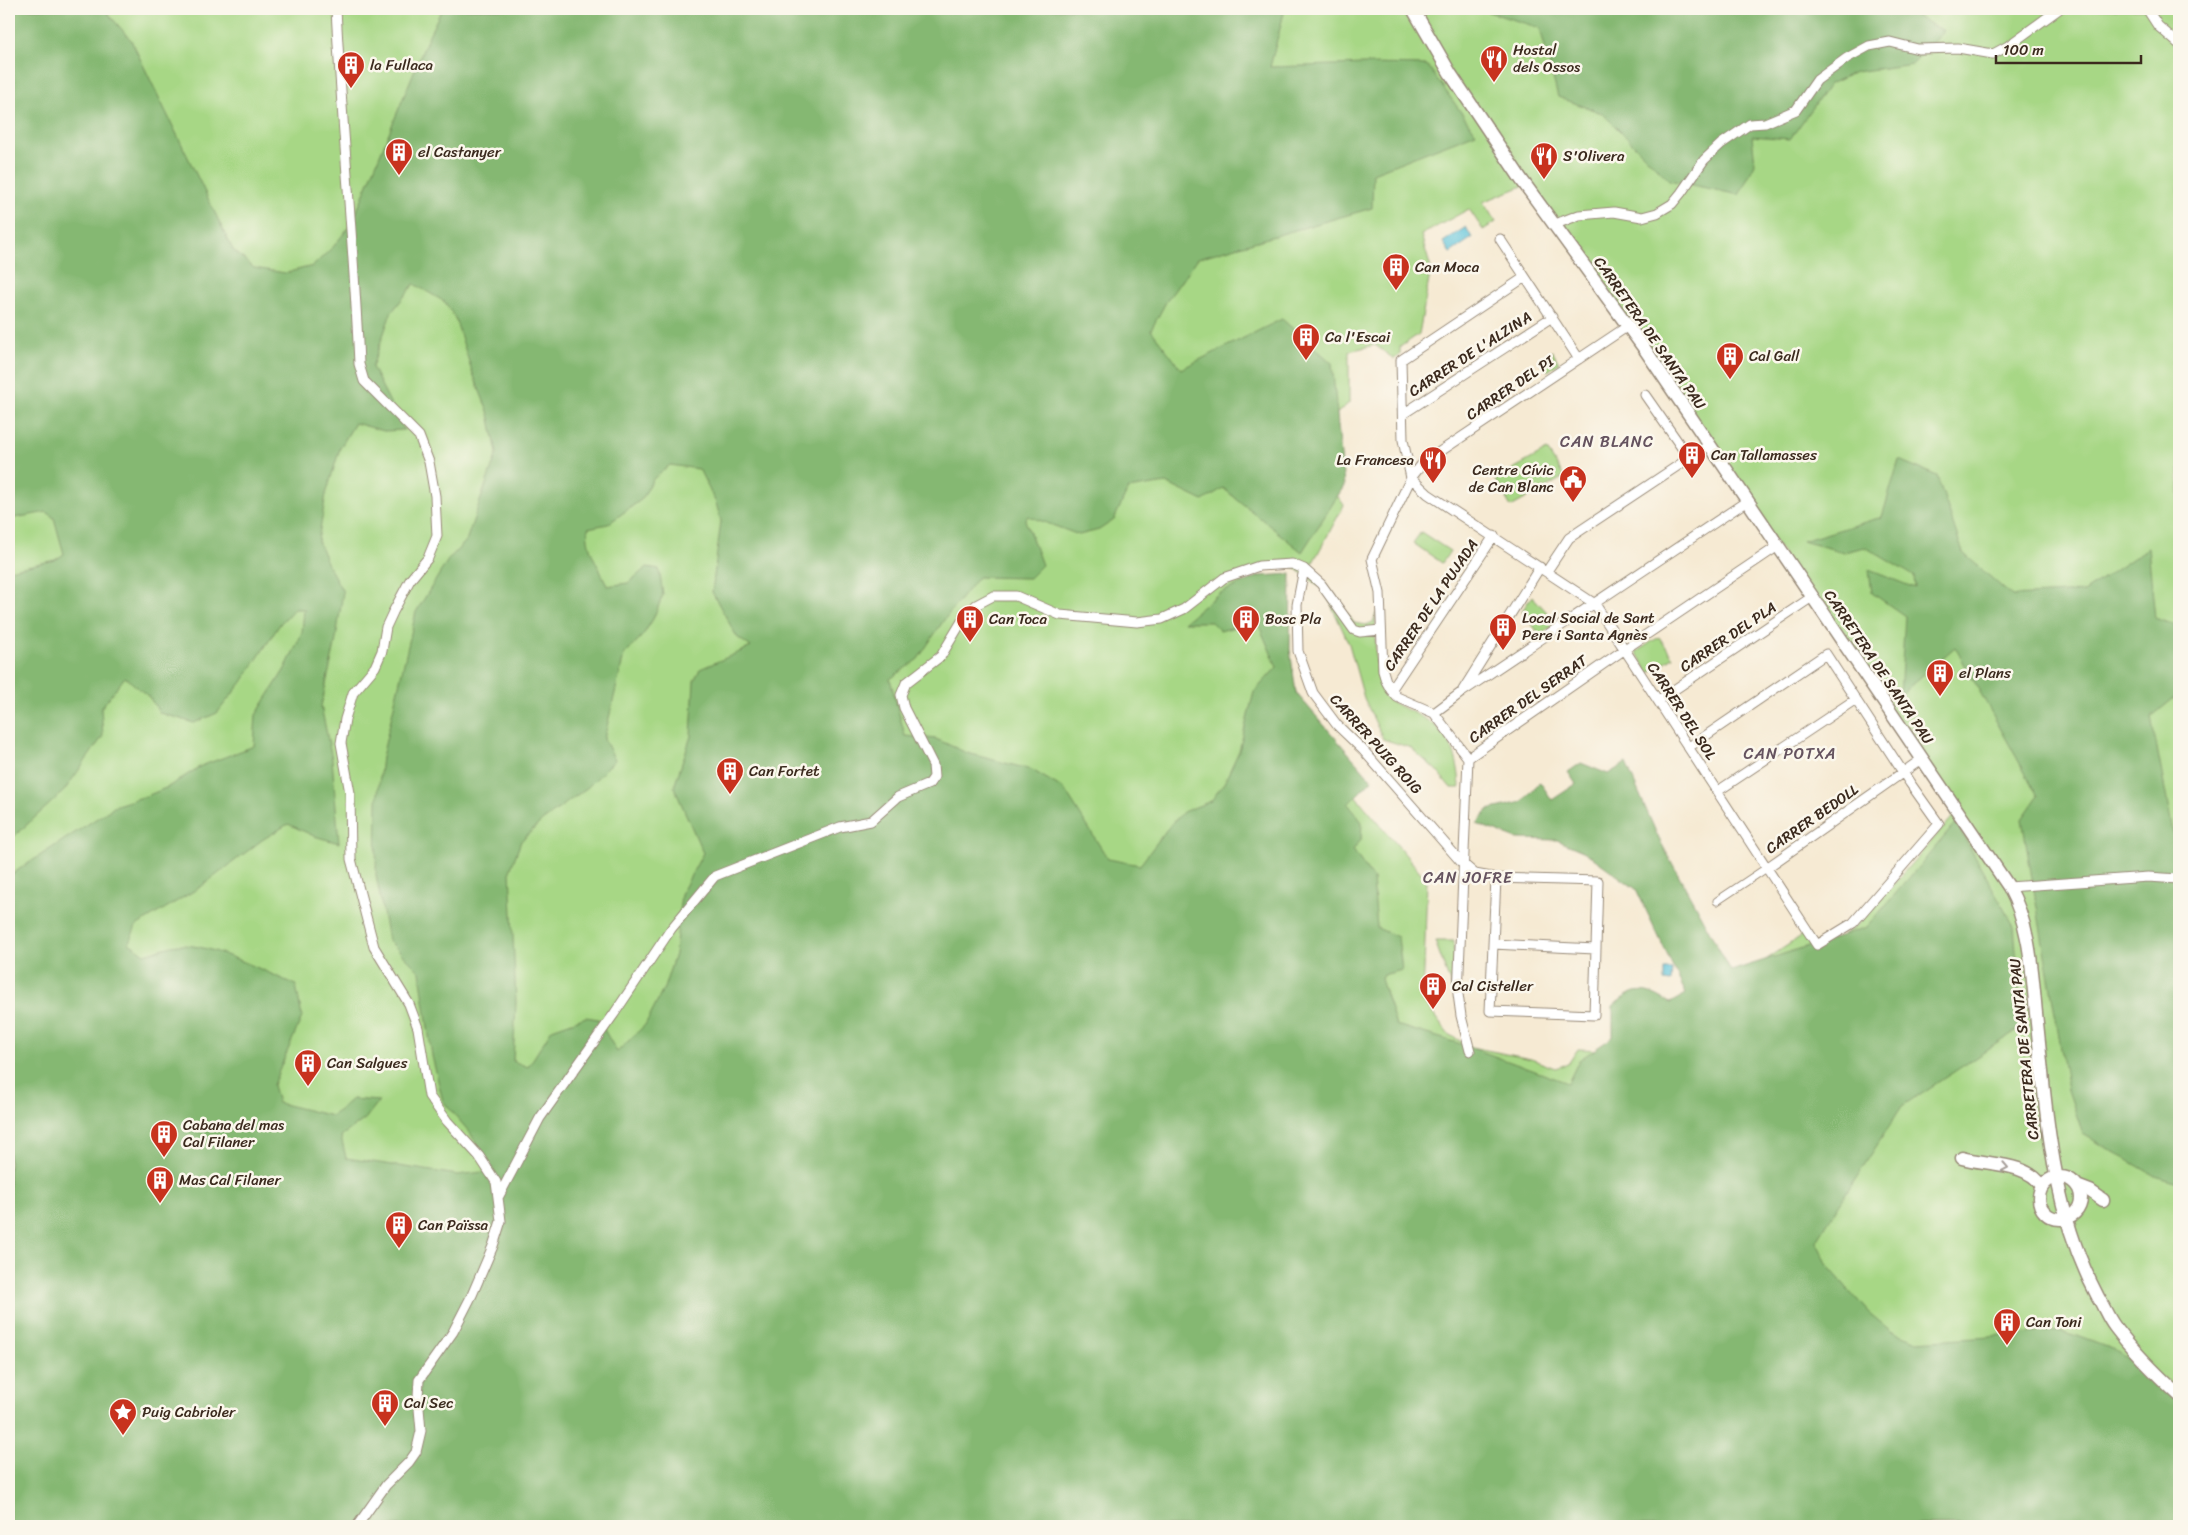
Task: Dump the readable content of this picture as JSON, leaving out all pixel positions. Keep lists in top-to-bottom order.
{
  "streets": {
    "main road": ["CARRETERA DE SANTA PAU"],
    "street": [
      "CARRER DE L'ALZINA",
      "CARRER DEL PI",
      "CARRER DE LA PUJADA",
      "CARRER DEL PLA",
      "CARRER DEL SERRAT",
      "CARRER DEL SOL",
      "CARRER PUIG ROIG",
      "CARRER BEDOLL"
    ]
  },
  "crossings": [
    ["CARRETERA DE SANTA PAU", "CARRER DEL PI"],
    ["CARRETERA DE SANTA PAU", "CARRER DEL PLA"],
    ["CARRETERA DE SANTA PAU", "CARRER DEL SERRAT"],
    ["CARRETERA DE SANTA PAU", "CARRER BEDOLL"],
    ["CARRER DEL PI", "CARRER DE LA PUJADA"],
    ["CARRER DEL PI", "CARRER DEL SOL"],
    ["CARRER DE LA PUJADA", "CARRER DEL SOL"],
    ["CARRER DEL PLA", "CARRER DEL SOL"],
    ["CARRER DEL SERRAT", "CARRER DEL SOL"],
    ["CARRER DEL SOL", "CARRER BEDOLL"]
  ],
  "districts": ["CAN BLANC", "CAN POTXA", "CAN JOFRE"],
  "places": {
    "restaurant": ["Hostal dels Ossos", "S'Olivera", "La Francesa"],
    "building": [
      "la Fullaca",
      "el Castanyer",
      "Can Moca",
      "Ca l'Escai",
      "Cal Gall",
      "Can Tallamasses",
      "Can Toca",
      "Bosc Pla",
      "Local Social de Sant Pere i Santa Agnès",
      "el Plans",
      "Can Fortet",
      "Cal Cisteller",
      "Can Salgues",
      "Cabana del mas Cal Filaner",
      "Mas Cal Filaner",
      "Can Païssa",
      "Can Toni",
      "Cal Sec"
    ],
    "public building": ["Centre Cívic de Can Blanc"],
    "place": ["Puig Cabrioler"]
  },
  "scale_bar": "100 m"
}
